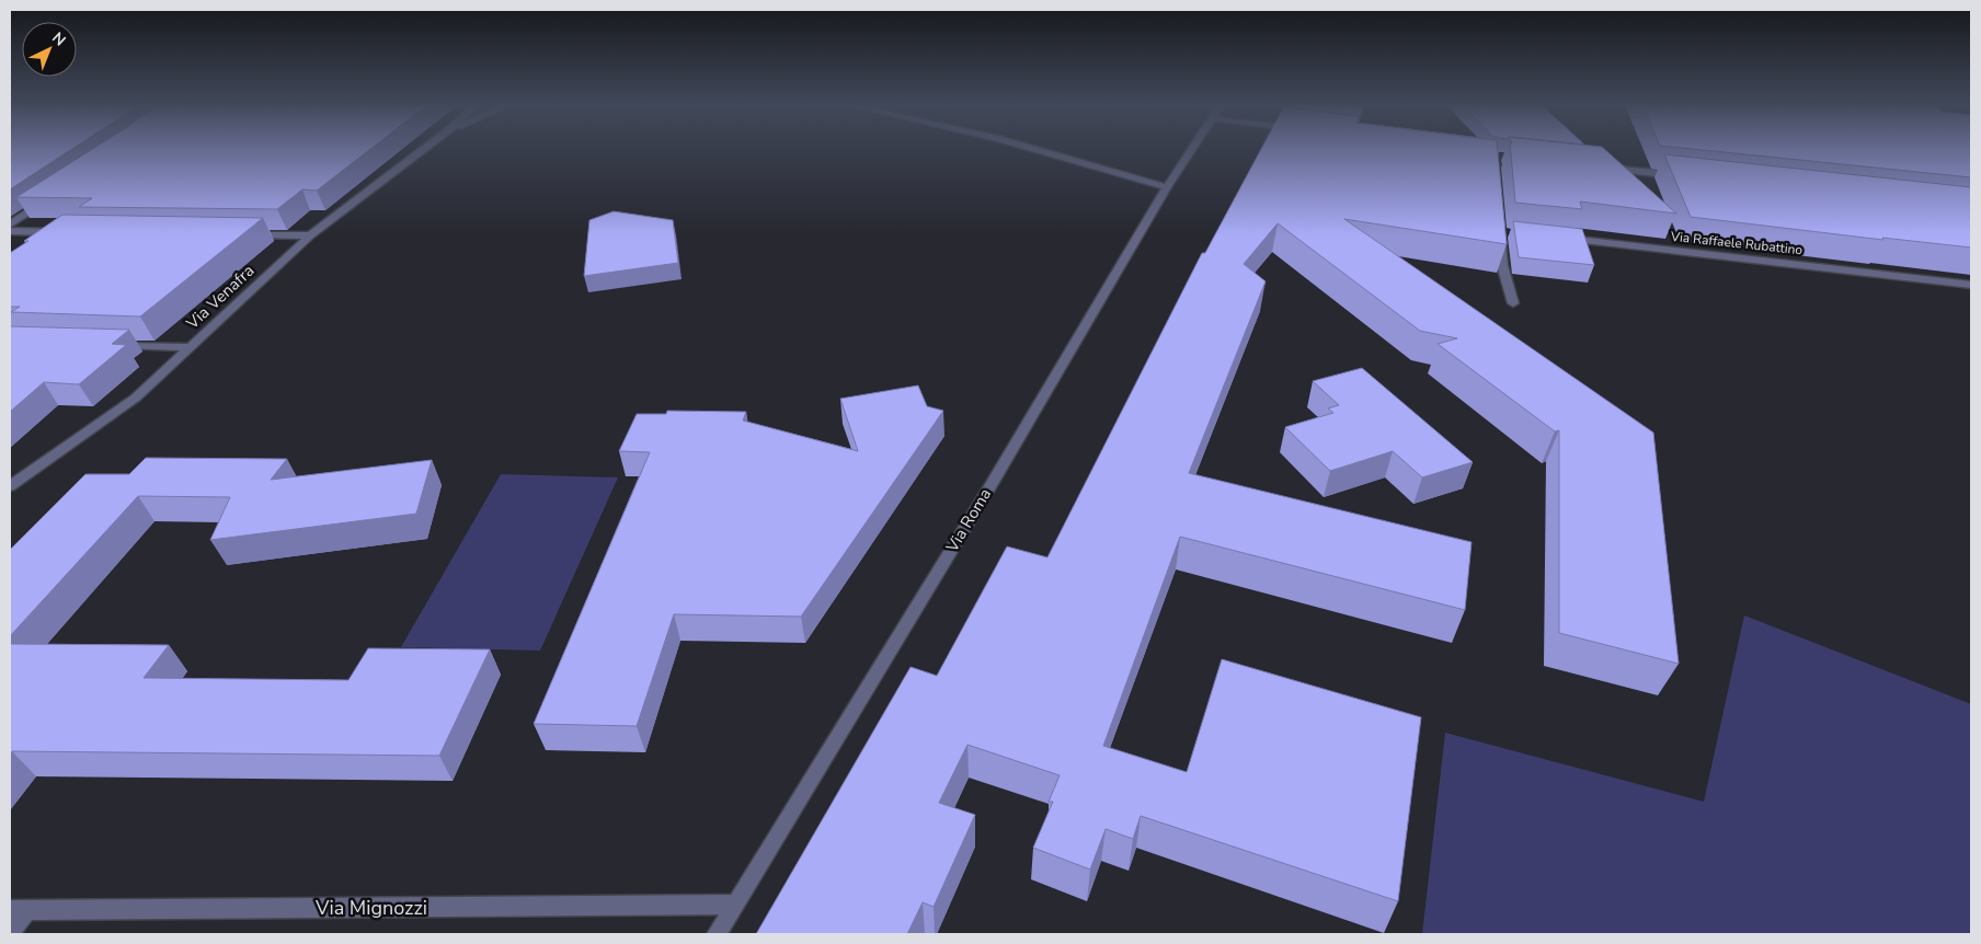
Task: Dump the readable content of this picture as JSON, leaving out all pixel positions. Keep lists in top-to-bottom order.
{
  "streets": {
    "street": [
      "Via Raffaele Rubattino",
      "Via Venafra",
      "Via Roma",
      "Via Mignozzi"
    ]
  },
  "crossings": [
    ["Via Roma", "Via Mignozzi"]
  ],
  "north": "top right"
}
